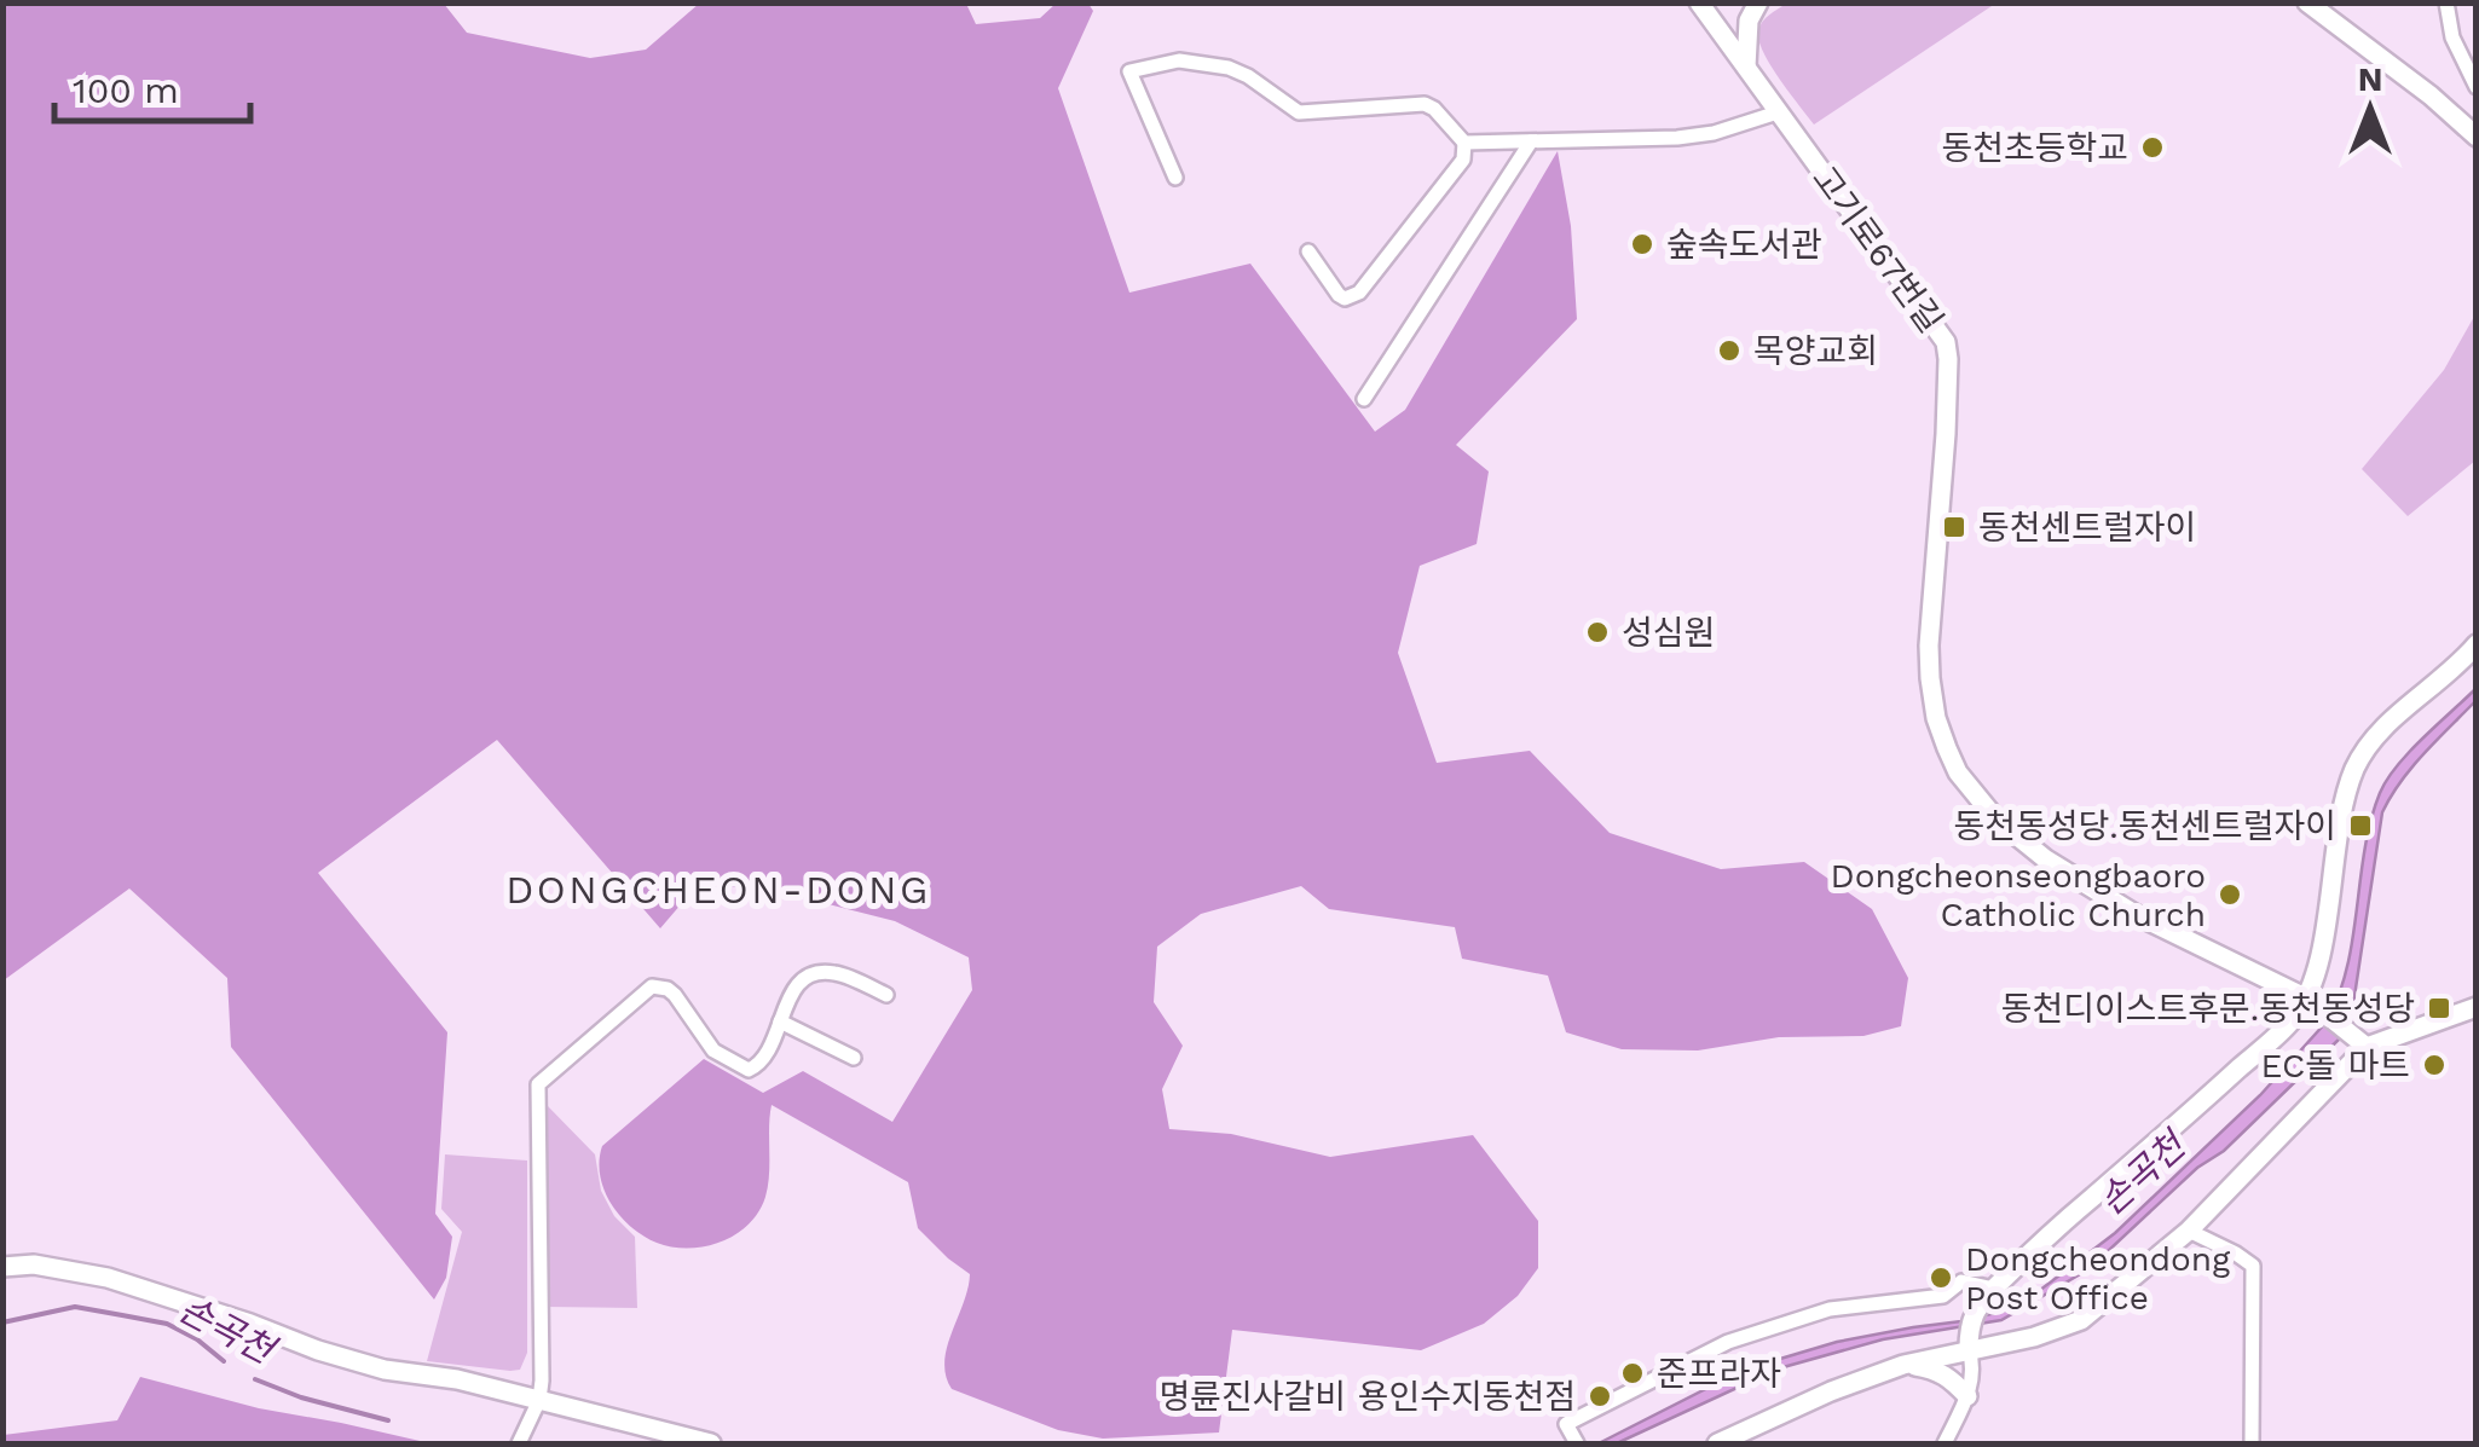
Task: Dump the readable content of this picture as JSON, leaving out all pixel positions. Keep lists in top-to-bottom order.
{
  "streets": {
    "street": ["고기로67번길"]
  },
  "districts": ["DONGCHEON-DONG"],
  "water": ["손곡천"],
  "places": {
    "other": [
      "동천초등학교",
      "숲속도서관",
      "목양교회",
      "성심원",
      "Dongcheonseongbaoro Catholic Church",
      "EC돌 마트",
      "Dongcheondong Post Office",
      "준프라자",
      "명륜진사갈비 용인수지동천점"
    ],
    "transit": ["동천센트럴자이", "동천동성당.동천센트럴자이", "동천디이스트후문.동천동성당"]
  },
  "scale_bar": "100 m",
  "north": "top"
}
